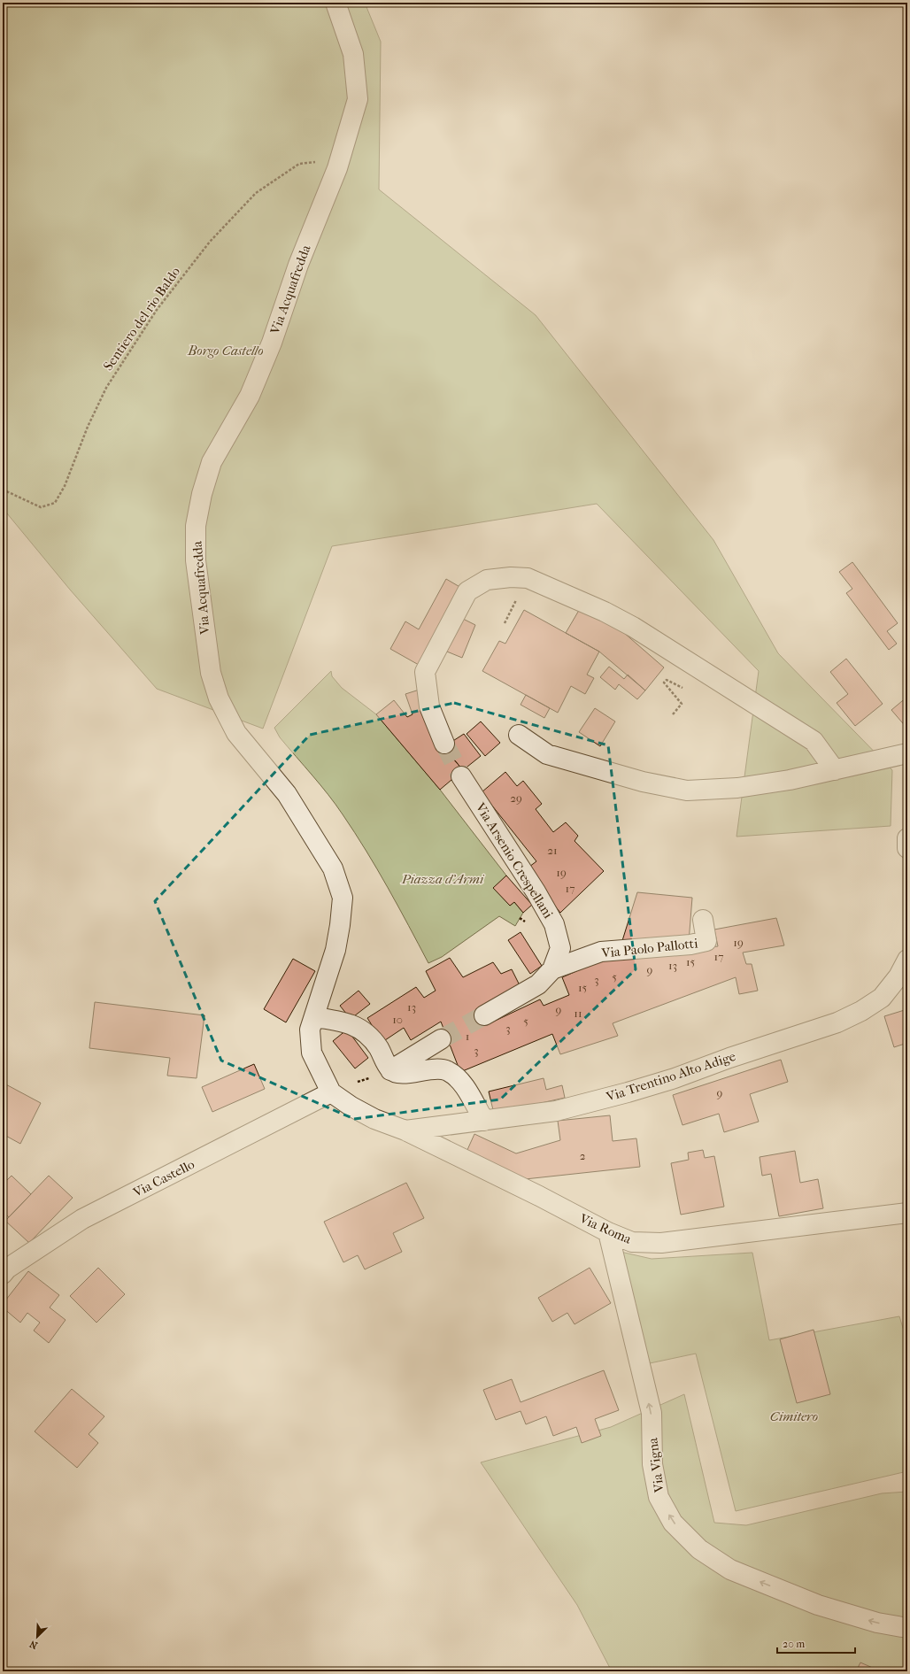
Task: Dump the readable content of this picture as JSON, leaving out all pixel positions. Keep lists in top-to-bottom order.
{
  "streets": {
    "street": [
      "Via Acquafredda",
      "Via Arsenio Crespellani",
      "Via Paolo Pallotti",
      "Via Trentino Alto Adige",
      "Via Castello",
      "Via Roma",
      "Via Vigna"
    ],
    "path": ["Sentiero del rio Baldo"]
  },
  "crossings": [
    ["Via Acquafredda", "Sentiero del rio Baldo"],
    ["Via Acquafredda", "Via Castello"],
    ["Via Acquafredda", "Via Roma"],
    ["Via Arsenio Crespellani", "Via Paolo Pallotti"],
    ["Via Trentino Alto Adige", "Via Roma"],
    ["Via Castello", "Via Roma"],
    ["Via Roma", "Via Vigna"]
  ],
  "one_way": ["Via Vigna"],
  "parks": ["Borgo Castello", "Piazza d'Armi", "Cimitero"],
  "house_numbers": [
    "29",
    "21",
    "19",
    "17",
    "19",
    "17",
    "15",
    "13",
    "9",
    "5",
    "3",
    "15",
    "13",
    "9",
    "11",
    "10",
    "5",
    "3",
    "1",
    "3",
    "9",
    "2"
  ],
  "scale_bar": "20 m",
  "north": "bottom left"
}
